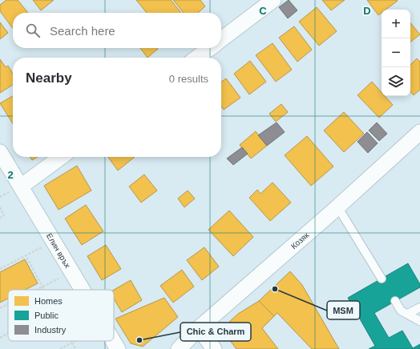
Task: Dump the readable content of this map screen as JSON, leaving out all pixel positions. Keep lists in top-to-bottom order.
{
  "streets": {
    "street": ["Козяк", "Елин връх"]
  },
  "places": ["MSM", "Chic & Charm"],
  "legend": ["Homes", "Public", "Industry"],
  "page": {
    "map_buttons": ["+", "−"],
    "search": "Search here",
    "heading": ["Nearby", "0 results"]
  },
  "grid": {
    "columns": ["C", "D"],
    "rows": ["2"]
  }
}
